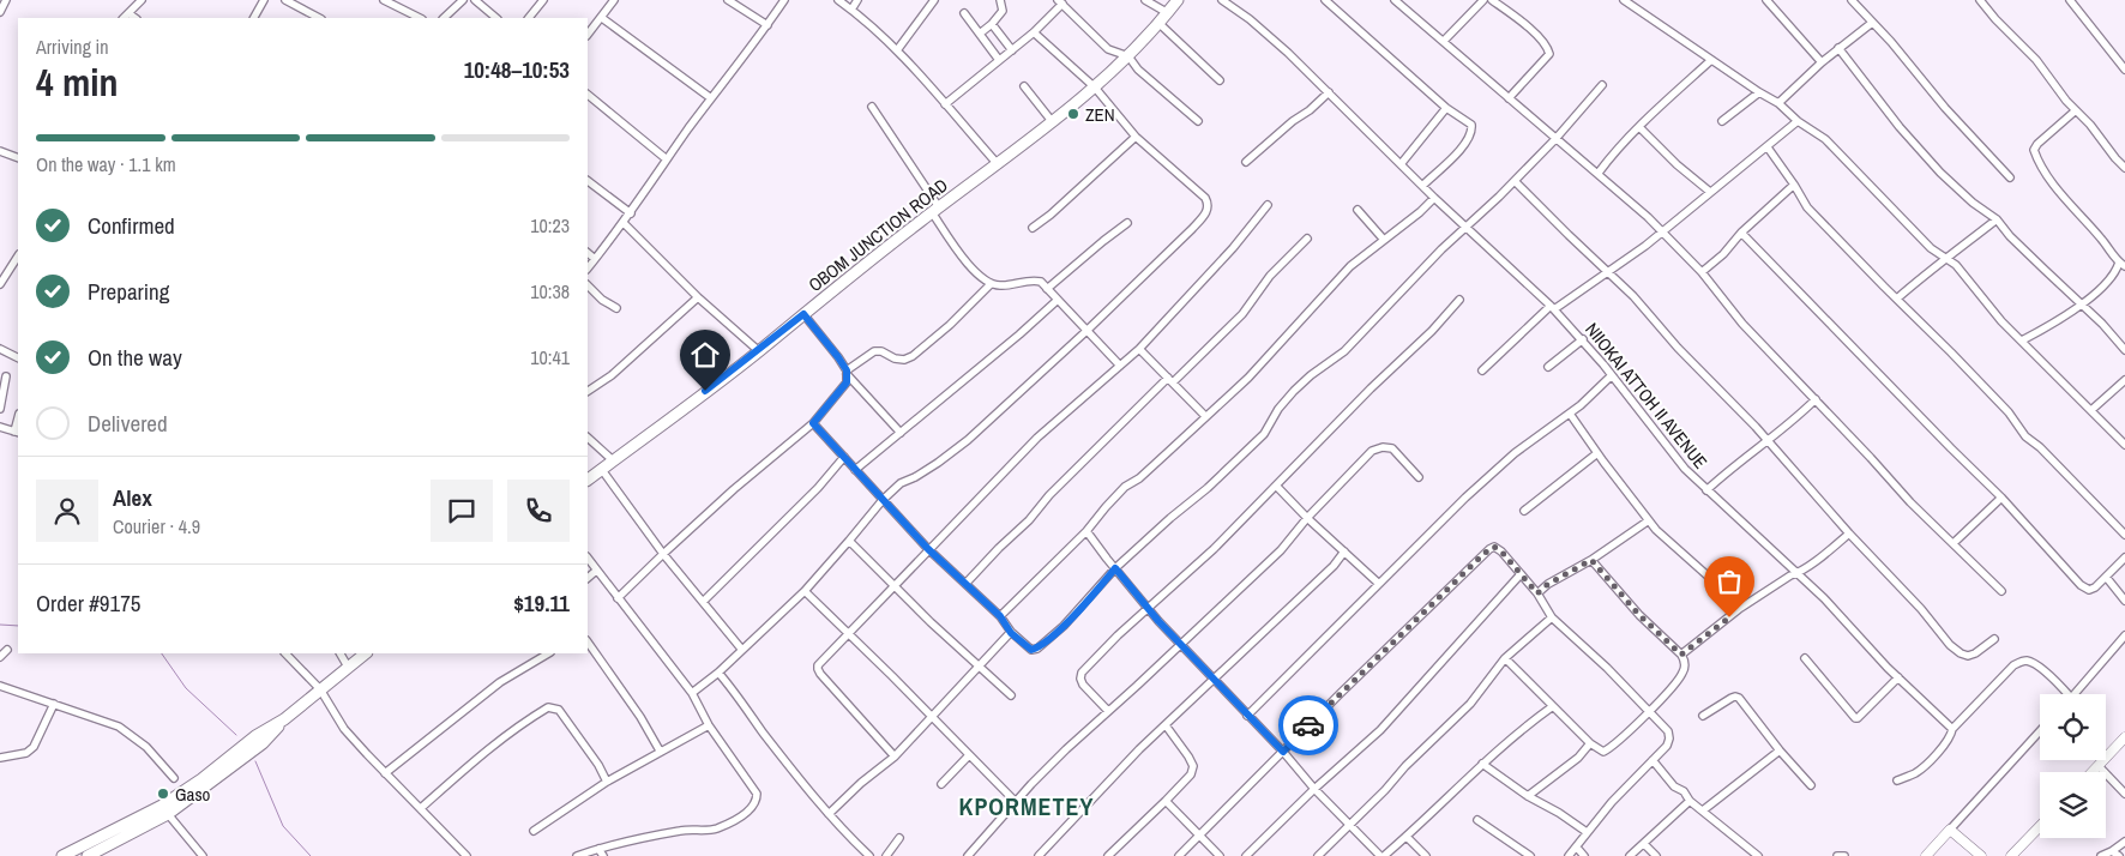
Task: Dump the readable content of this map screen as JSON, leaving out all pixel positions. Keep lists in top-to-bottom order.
{
  "streets": {
    "main road": ["OBOM JUNCTION ROAD"],
    "street": ["NIIOKAI ATTOH II AVENUE"]
  },
  "districts": ["KPORMETEY"],
  "places": ["ZEN", "Gaso"],
  "page": {
    "heading": ["4 min", "Arriving in", "10:48–10:53"],
    "panel": [
      "Alex",
      "Courier · 4.9",
      "Order #9175",
      "$19.11"
    ],
    "bar": "On the way · 1.1 km",
    "list": [
      ["Confirmed", "10:23"],
      ["Preparing", "10:38"],
      ["On the way", "10:41"],
      "Delivered"
    ]
  }
}
